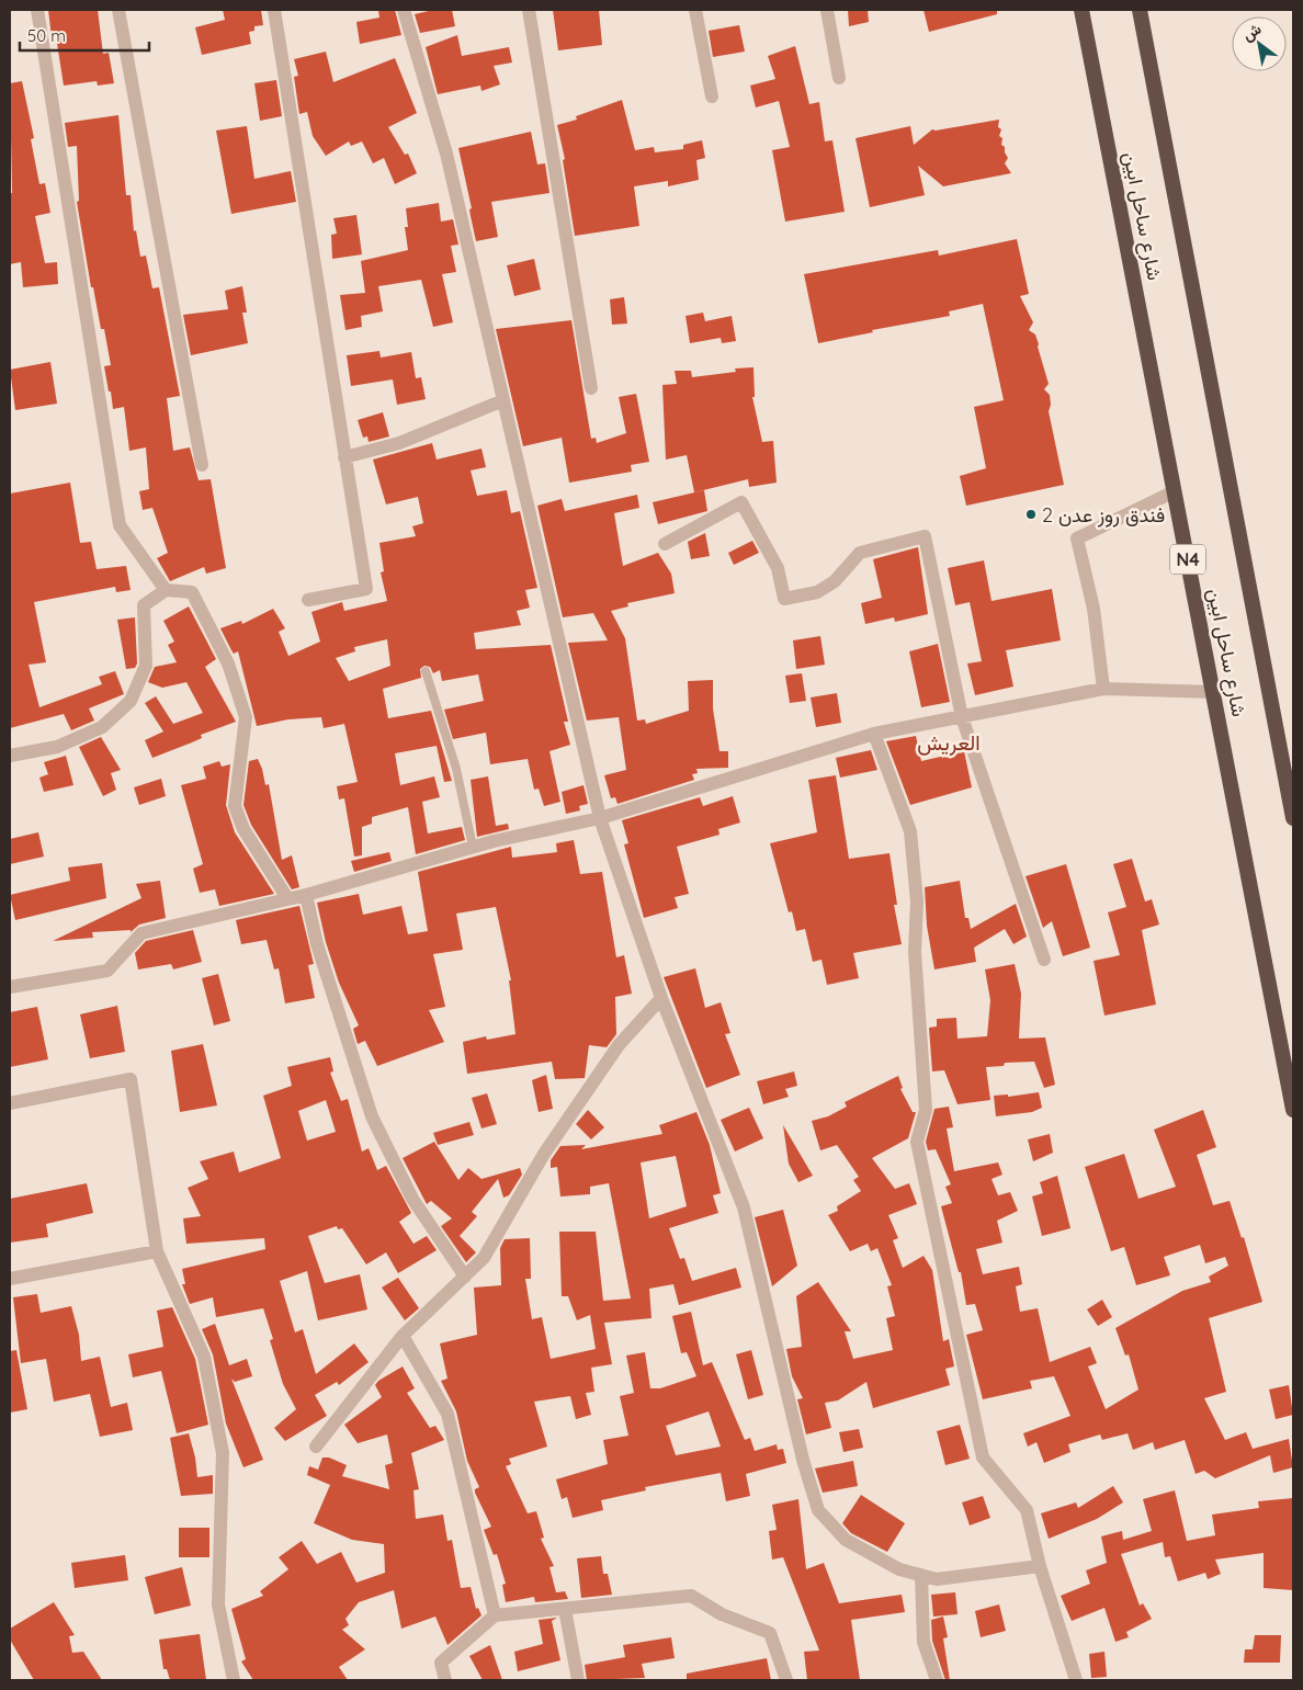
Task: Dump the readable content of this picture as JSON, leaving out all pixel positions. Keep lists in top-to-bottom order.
{
  "streets": {
    "highway": ["شارع ساحل ابين", "N4"]
  },
  "districts": ["العريش"],
  "places": ["فندق روز عدن 2"],
  "scale_bar": "50 m",
  "north": "top left"
}
